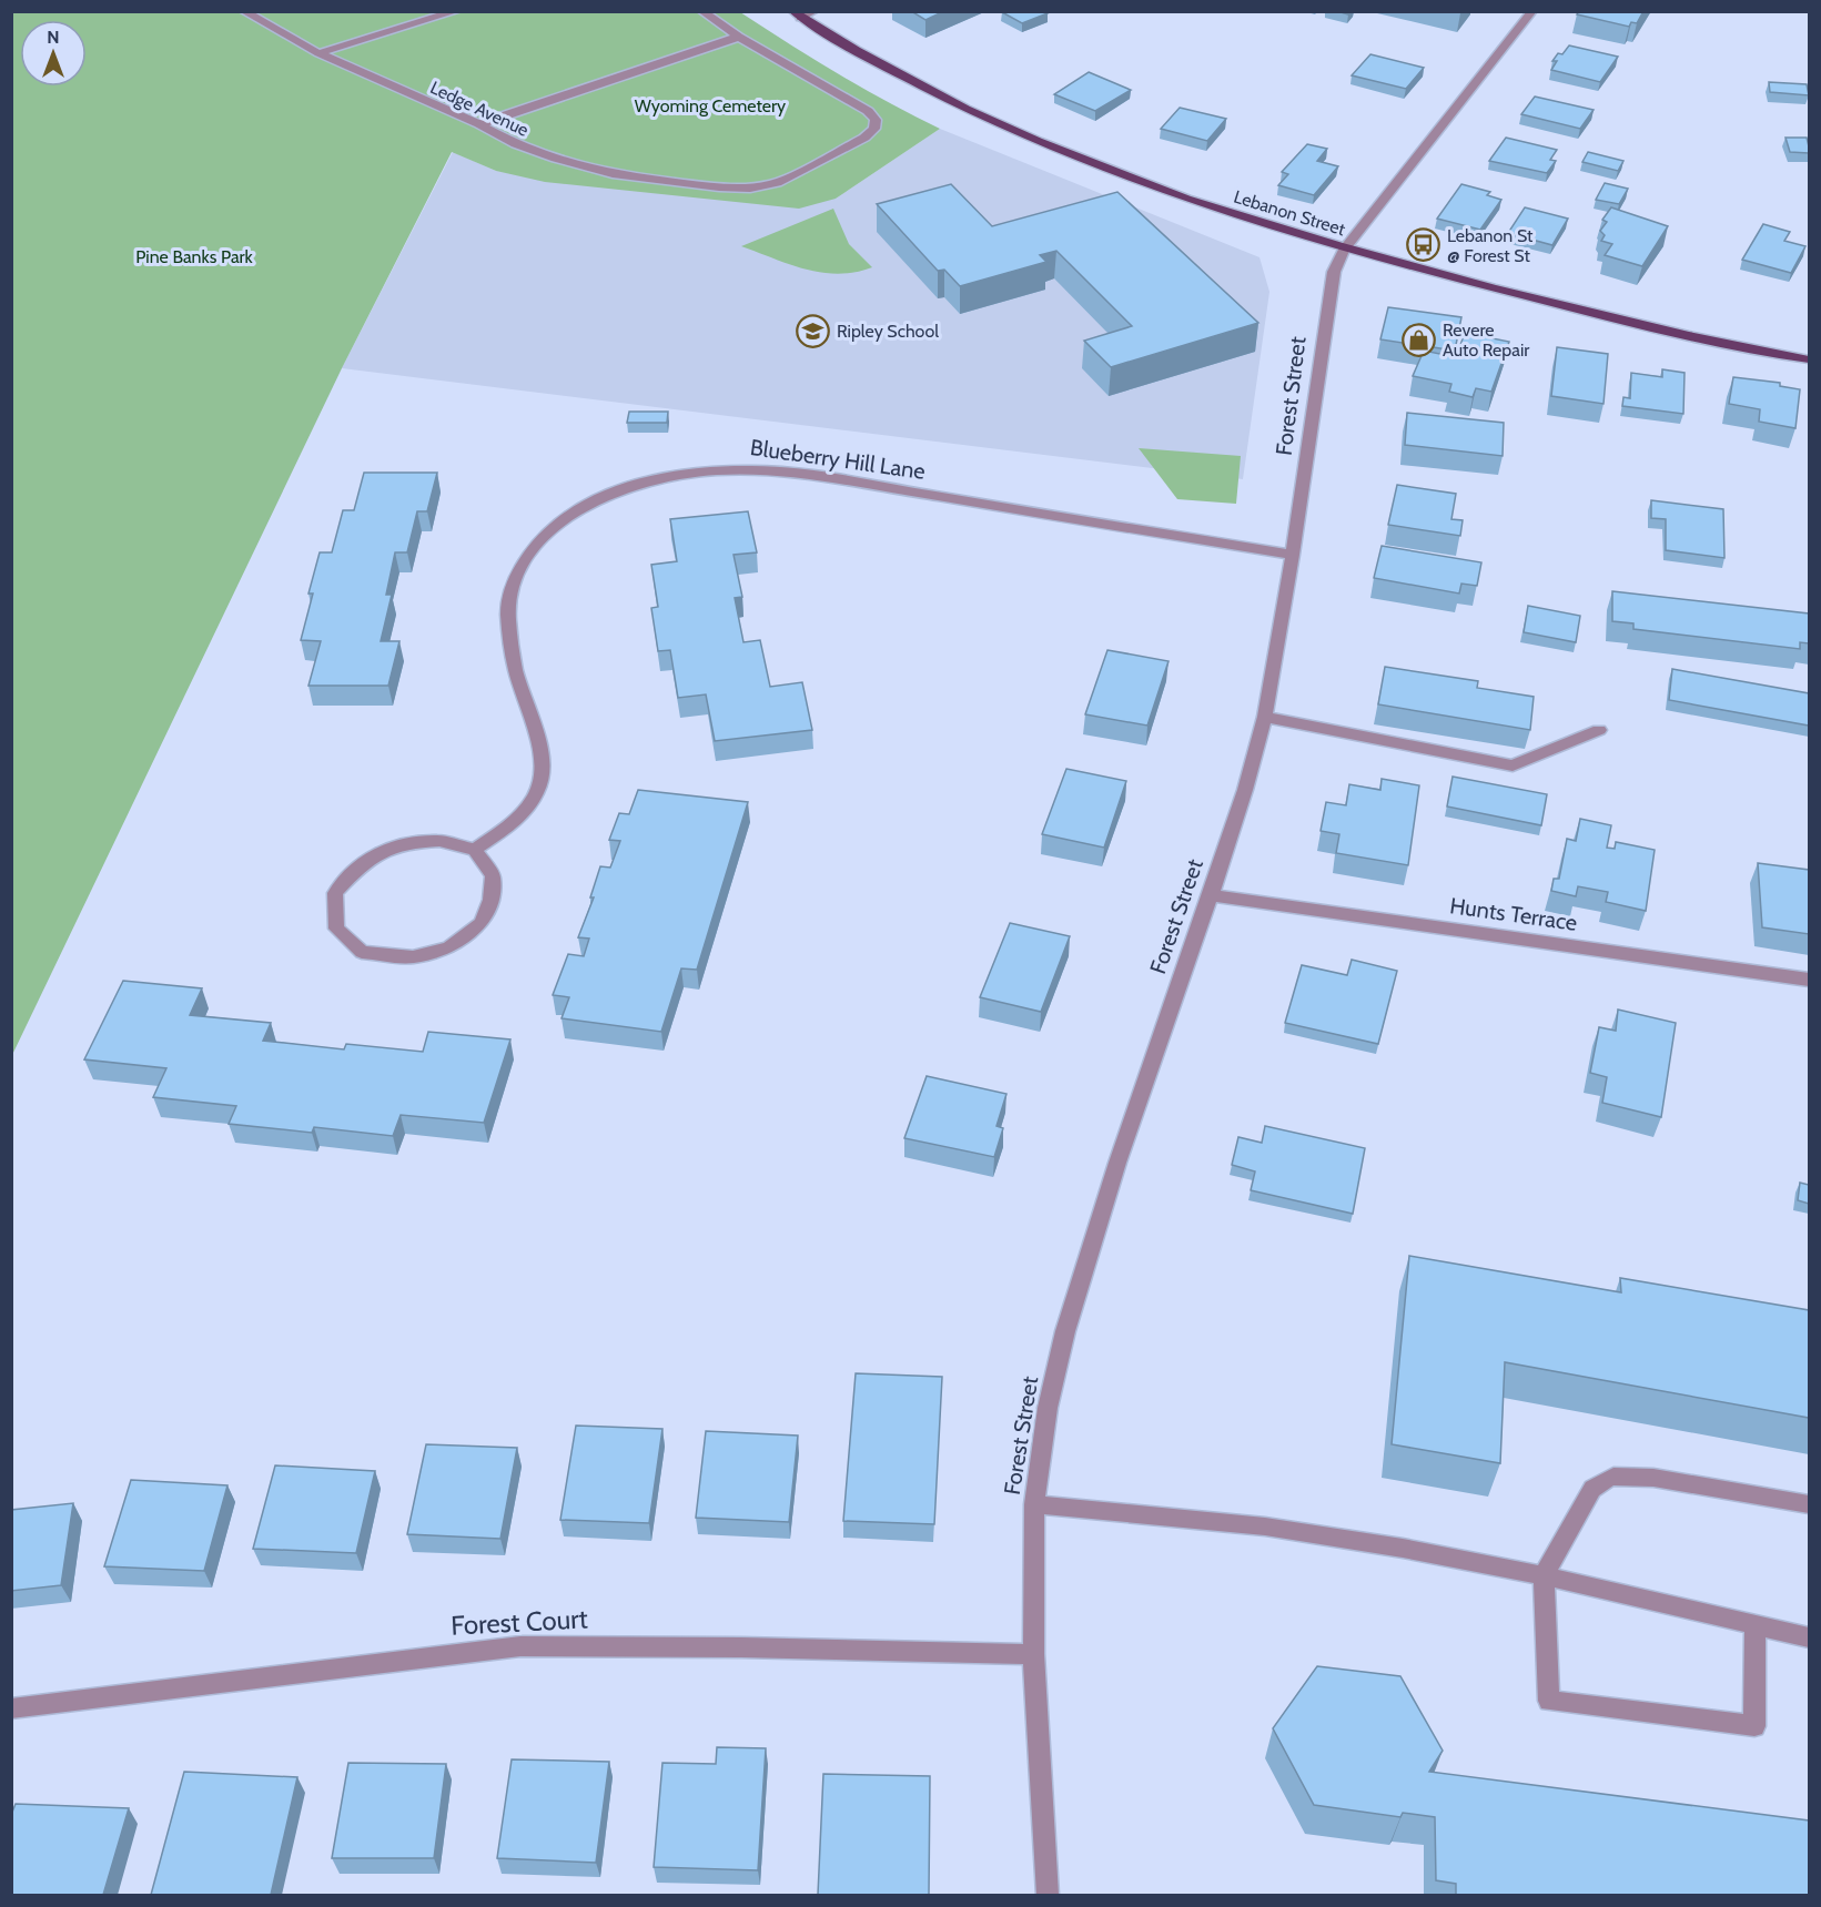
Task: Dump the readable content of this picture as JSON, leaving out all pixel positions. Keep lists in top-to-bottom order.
{
  "streets": {
    "main road": ["Lebanon Street"],
    "street": [
      "Ledge Avenue",
      "Forest Street",
      "Blueberry Hill Lane",
      "Hunts Terrace",
      "Forest Court"
    ]
  },
  "crossings": [
    ["Lebanon Street", "Forest Street"],
    ["Forest Street", "Blueberry Hill Lane"],
    ["Forest Street", "Hunts Terrace"],
    ["Forest Street", "Forest Court"]
  ],
  "parks": ["Wyoming Cemetery", "Pine Banks Park"],
  "places": {
    "bus stop": ["Lebanon St @ Forest St"],
    "school or university": ["Ripley School"],
    "shop": ["Revere Auto Repair"]
  },
  "north": "top"
}
